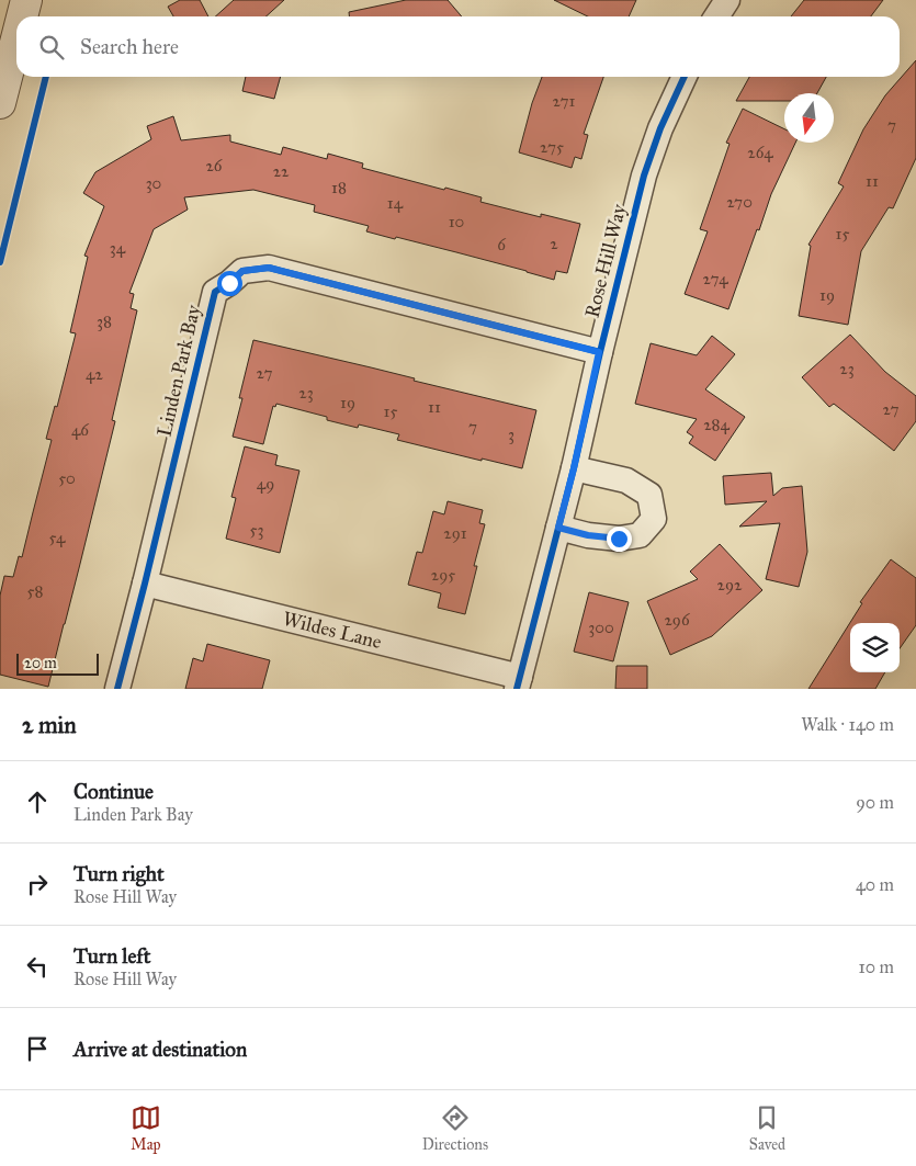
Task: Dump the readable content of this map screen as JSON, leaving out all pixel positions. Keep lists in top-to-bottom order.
{
  "streets": {
    "street": ["Rose Hill Way", "Linden Park Bay", "Wildes Lane"]
  },
  "crossings": [
    ["Rose Hill Way", "Linden Park Bay"],
    ["Rose Hill Way", "Wildes Lane"],
    ["Linden Park Bay", "Wildes Lane"]
  ],
  "house_numbers": [
    "271",
    "7",
    "275",
    "264",
    "26",
    "22",
    "11",
    "30",
    "18",
    "270",
    "14",
    "10",
    "15",
    "2",
    "6",
    "34",
    "274",
    "19",
    "38",
    "23",
    "27",
    "42",
    "23",
    "19",
    "11",
    "27",
    "15",
    "284",
    "7",
    "46",
    "3",
    "50",
    "49",
    "53",
    "291",
    "54",
    "295",
    "292",
    "58",
    "296",
    "300"
  ],
  "scale_bar": "20 m",
  "north": "bottom",
  "page": {
    "search": "Search here",
    "scale": "20 m",
    "heading": ["2 min", "Walk · 140 m"],
    "list": [
      ["Continue", "Linden Park Bay", "90 m"],
      ["Turn right", "Rose Hill Way", "40 m"],
      ["Turn left", "Rose Hill Way", "10 m"],
      "Arrive at destination"
    ],
    "nav": ["Map", "Directions", "Saved"]
  }
}
